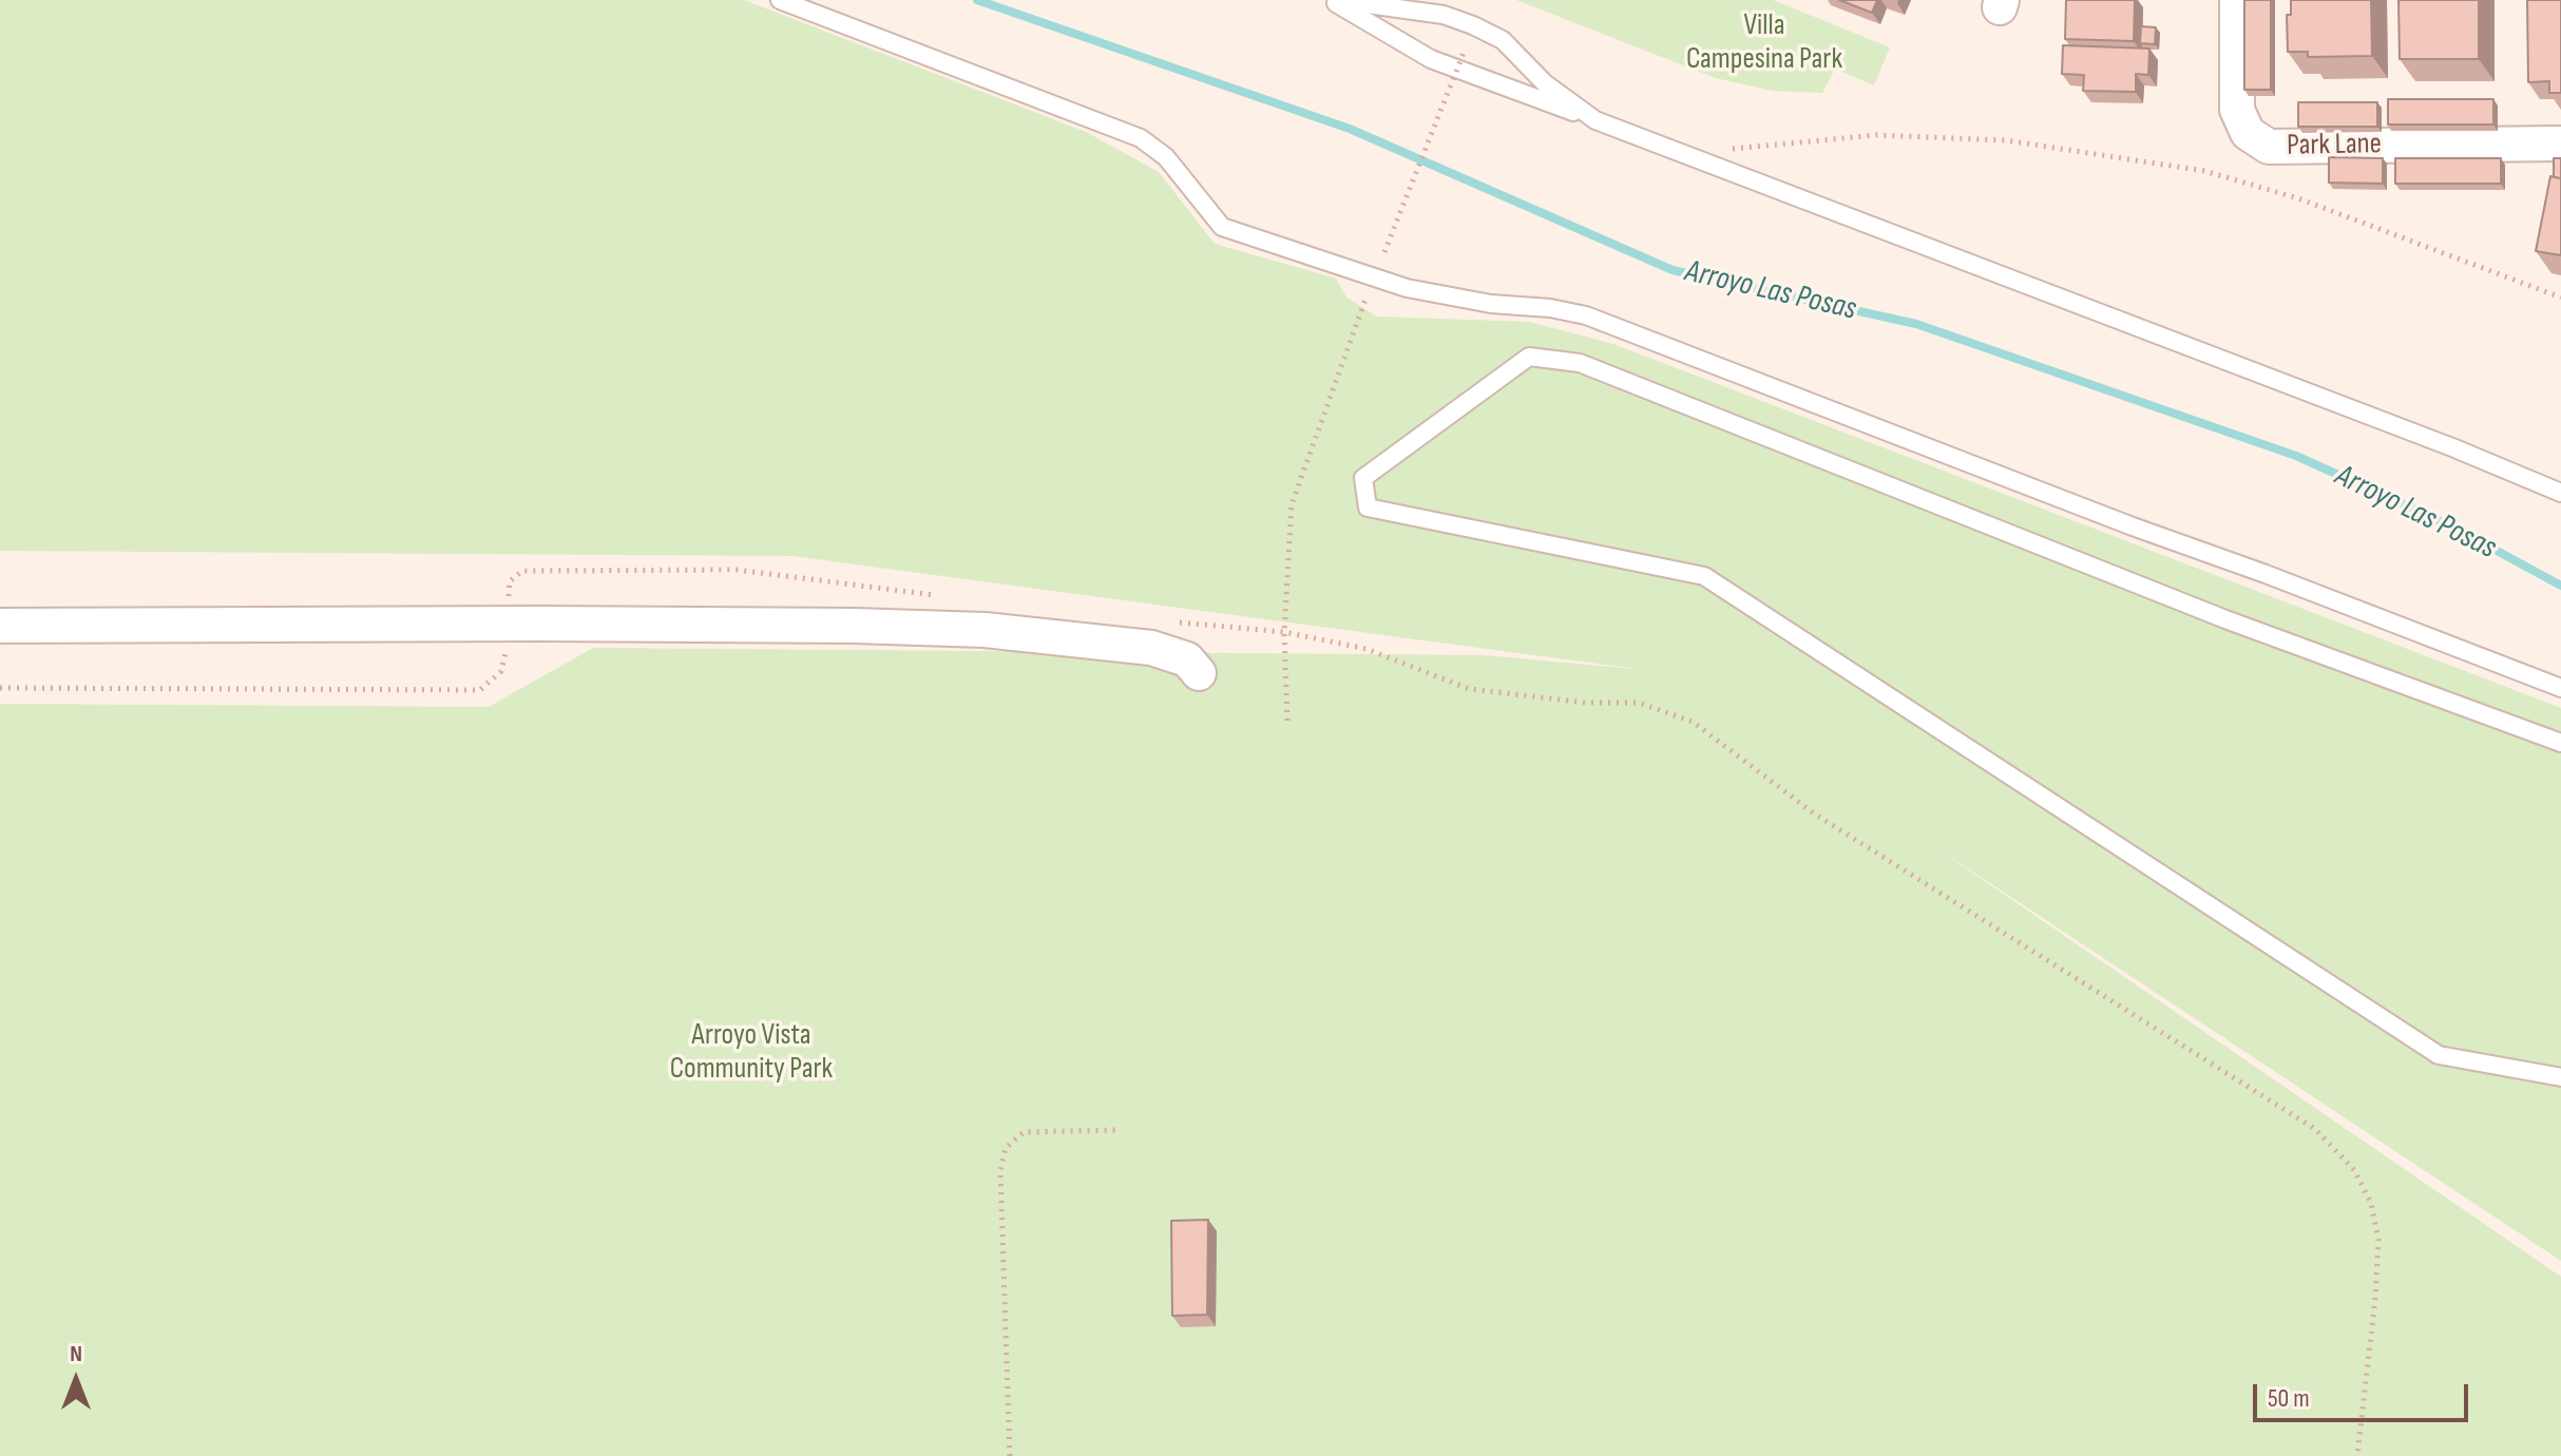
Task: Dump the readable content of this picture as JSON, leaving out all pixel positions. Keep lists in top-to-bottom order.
{
  "streets": {
    "street": ["Park Lane"]
  },
  "water": ["Arroyo Las Posas"],
  "parks": ["Villa Campesina Park", "Arroyo Vista Community Park"],
  "scale_bar": "50 m",
  "north": "top"
}
